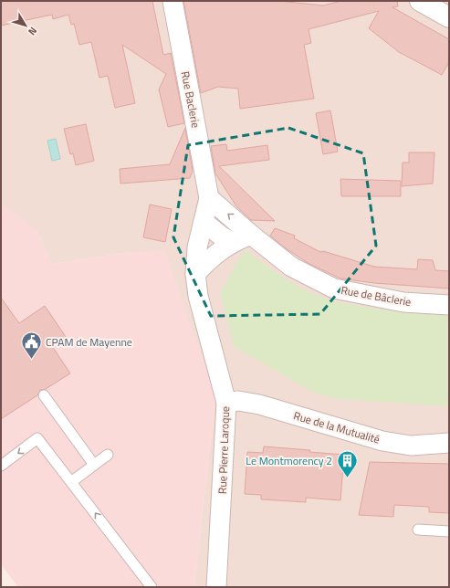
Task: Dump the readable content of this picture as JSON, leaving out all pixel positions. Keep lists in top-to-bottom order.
{
  "streets": {
    "street": [
      "Rue Baclerie",
      "Rue de Bâclerie",
      "Rue de la Mutualité",
      "Rue Pierre Laroque"
    ]
  },
  "crossings": [
    ["Rue Baclerie", "Rue Pierre Laroque"],
    ["Rue de la Mutualité", "Rue Pierre Laroque"]
  ],
  "places": {
    "public building": ["CPAM de Mayenne"],
    "building": ["Le Montmorency 2"]
  },
  "north": "bottom right"
}
